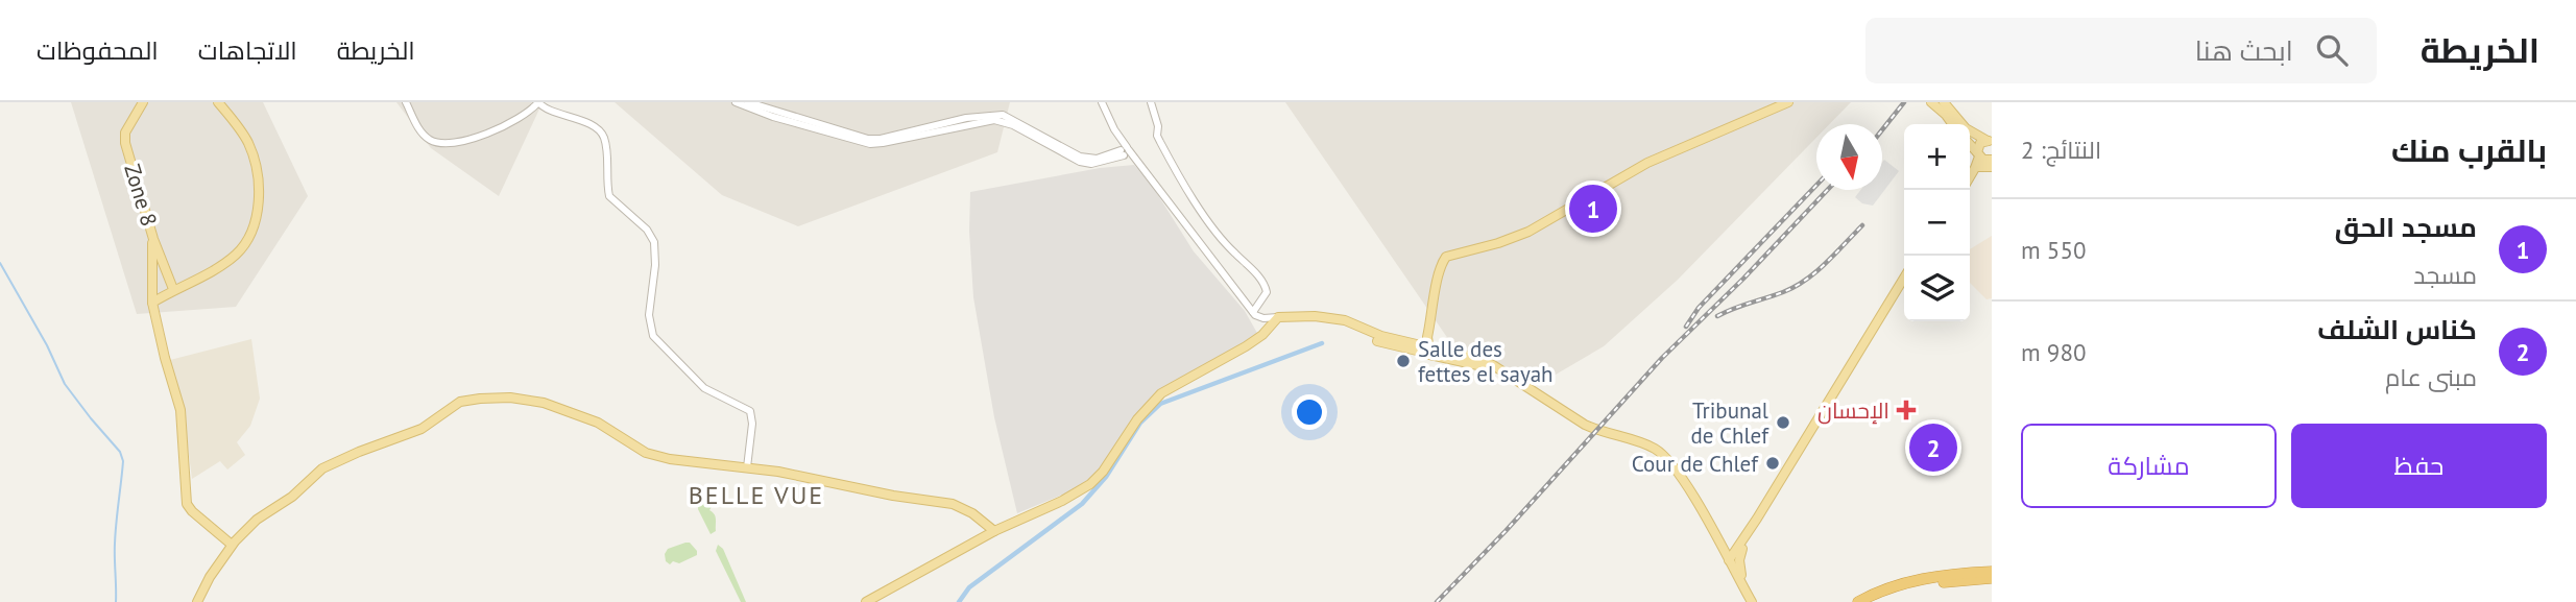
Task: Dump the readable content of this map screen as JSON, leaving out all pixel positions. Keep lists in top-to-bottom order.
{
  "streets": {
    "main road": ["Zone 8"]
  },
  "districts": ["BELLE VUE"],
  "places": {
    "other": ["Salle des fettes el sayah", "Tribunal de Chlef", "Cour de Chlef"],
    "health": ["الإحسان"]
  },
  "north": "bottom",
  "page": {
    "header": "الخريطة",
    "search": "ابحث هنا",
    "nav": ["الخريطة", "الاتجاهات", "المحفوظات"],
    "heading": ["بالقرب منك", "النتائج: 2"],
    "map_buttons": ["+", "−"],
    "pins": ["1", "2"],
    "list": [
      {
        "mark": "1",
        "name": "مسجد الحق",
        "note": "مسجد",
        "value": "550 m"
      },
      {
        "mark": "2",
        "name": "كناس الشلف",
        "note": "مبنى عام",
        "value": "980 m"
      }
    ],
    "buttons": ["حفظ", "مشاركة"]
  }
}
